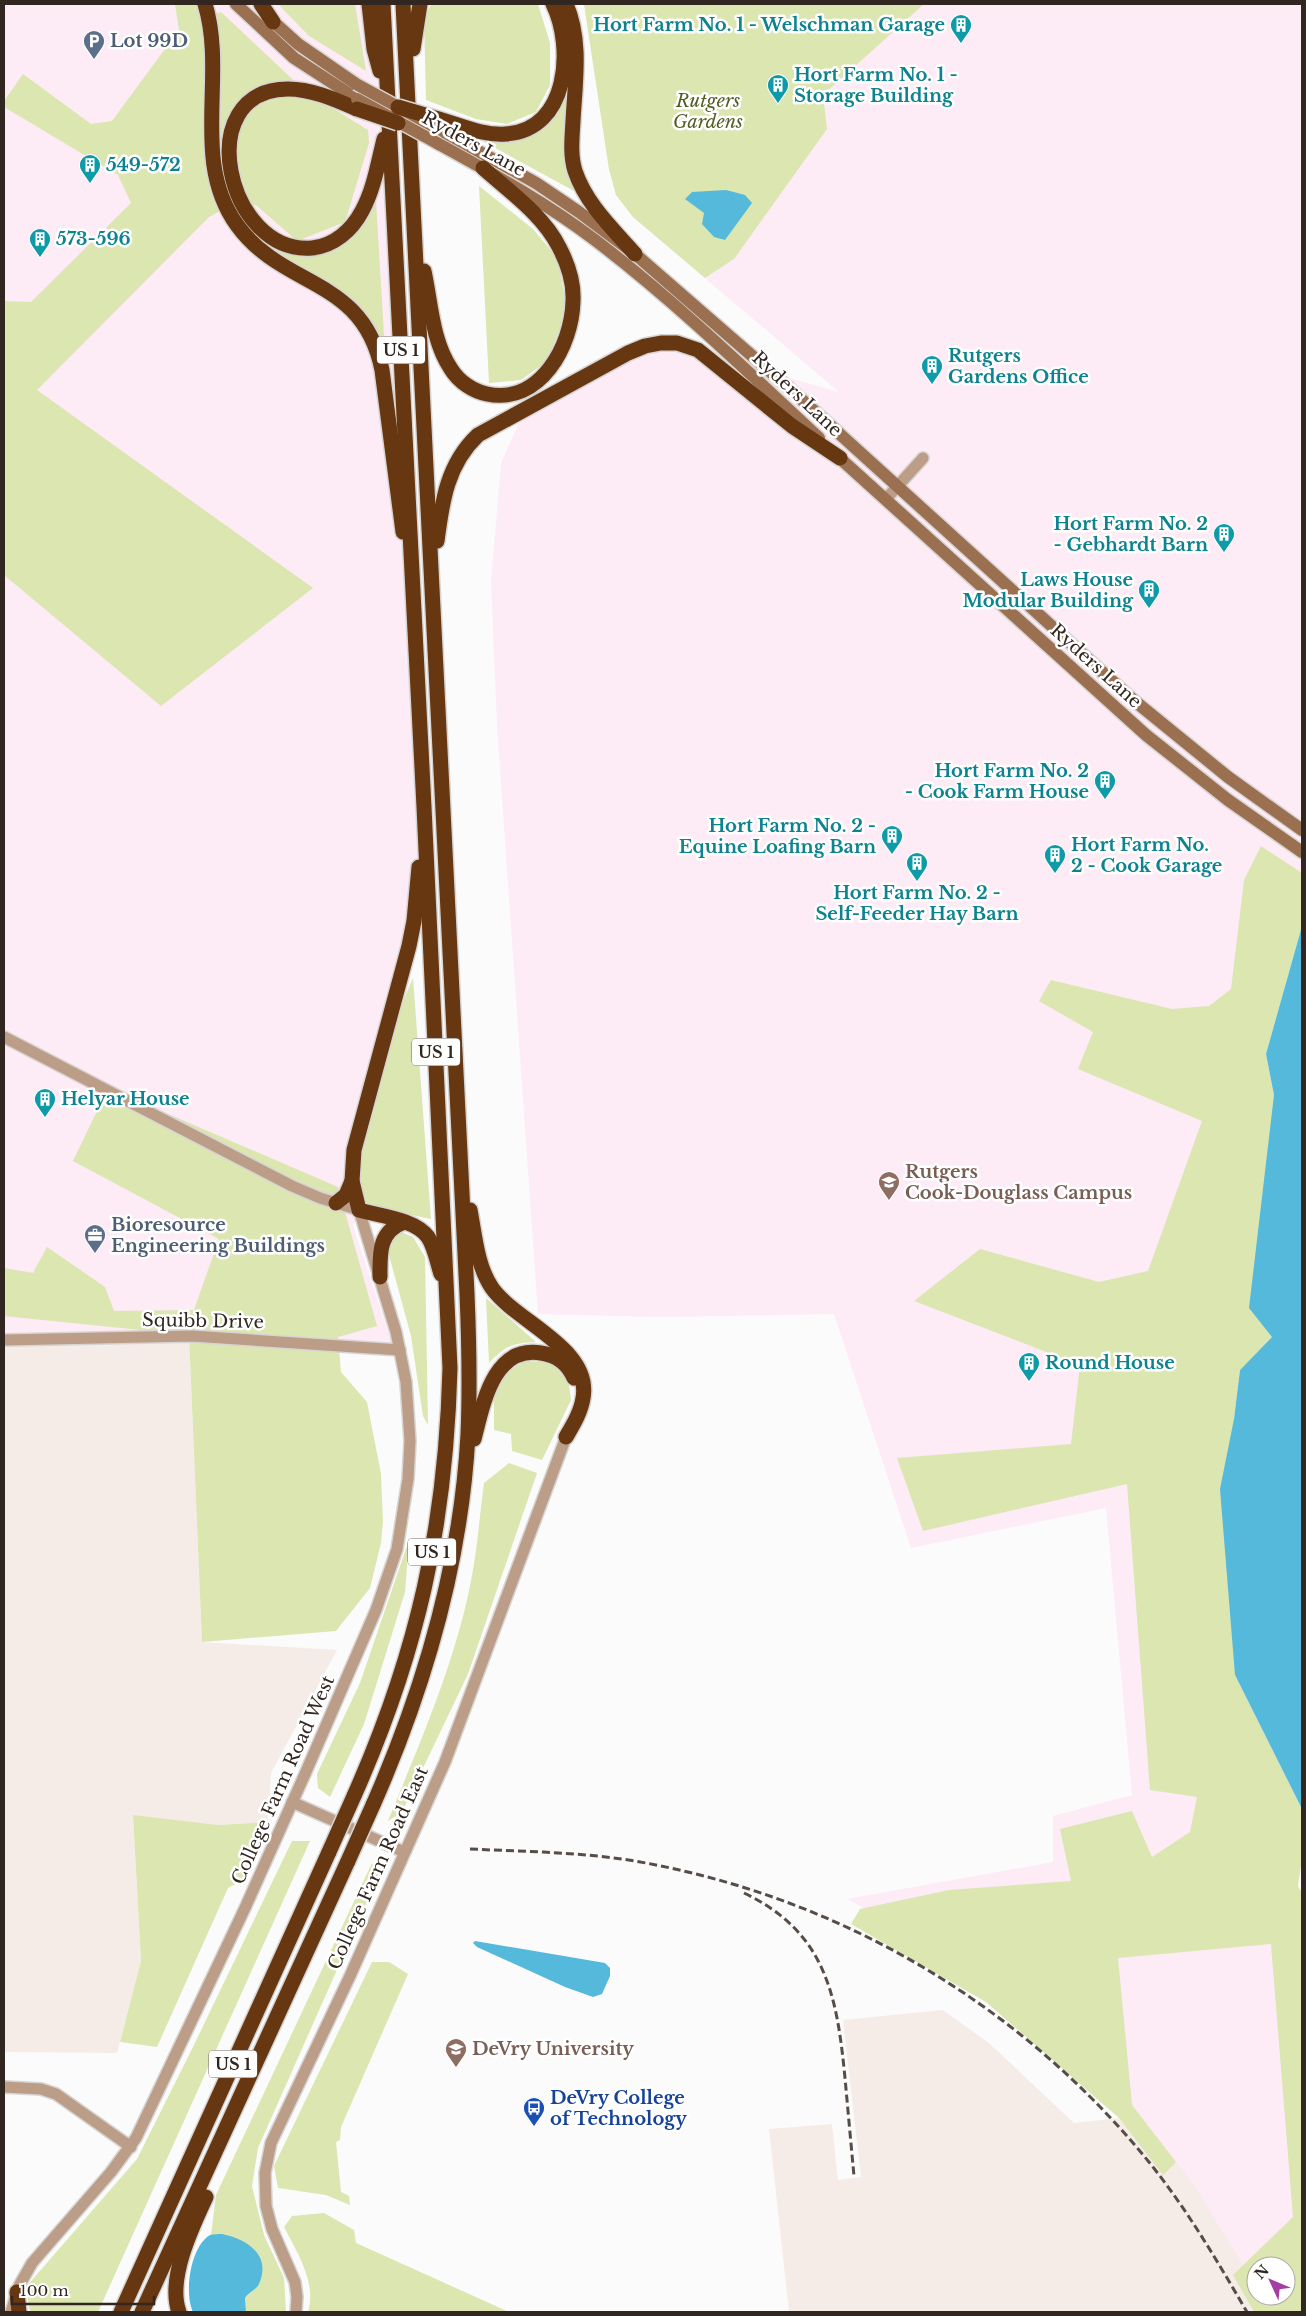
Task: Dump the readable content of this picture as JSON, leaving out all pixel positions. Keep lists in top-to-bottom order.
{
  "streets": {
    "highway": ["US 1"],
    "main road": ["Ryders Lane"],
    "street": ["Squibb Drive", "College Farm Road West", "College Farm Road East"]
  },
  "crossings": [
    ["Ryders Lane", "US 1"],
    ["Squibb Drive", "College Farm Road West"]
  ],
  "parks": ["Rutgers Gardens"],
  "places": {
    "building": [
      "Hort Farm No. 1 - Welschman Garage",
      "Hort Farm No. 1 - Storage Building",
      "549-572",
      "573-596",
      "Rutgers Gardens Office",
      "Hort Farm No. 2 - Gebhardt Barn",
      "Laws House Modular Building",
      "Hort Farm No. 2 - Cook Farm House",
      "Hort Farm No. 2 - Equine Loafing Barn",
      "Hort Farm No. 2 - Cook Garage",
      "Hort Farm No. 2 - Self-Feeder Hay Barn",
      "Helyar House",
      "Round House"
    ],
    "parking": ["Lot 99D"],
    "school or university": ["Rutgers Cook-Douglass Campus", "DeVry University"],
    "office": ["Bioresource Engineering Buildings"],
    "bus stop": ["DeVry College of Technology"]
  },
  "scale_bar": "100 m",
  "north": "top left"
}
